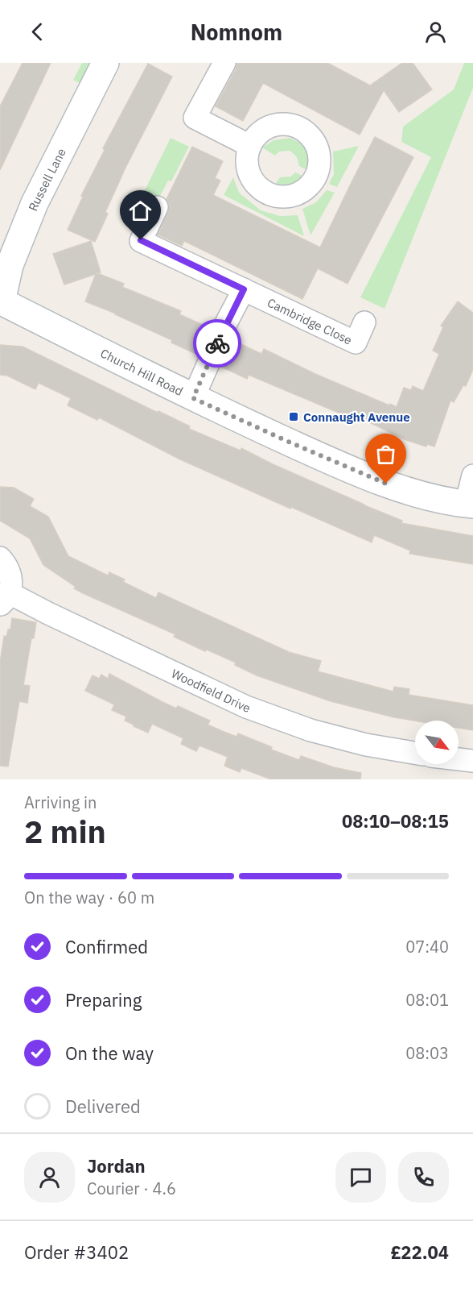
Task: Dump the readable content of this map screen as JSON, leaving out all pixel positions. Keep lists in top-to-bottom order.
{
  "streets": {
    "street": [
      "Russell Lane",
      "Cambridge Close",
      "Church Hill Road",
      "Woodfield Drive"
    ]
  },
  "crossings": [
    ["Russell Lane", "Church Hill Road"]
  ],
  "places": {
    "transit": ["Connaught Avenue"]
  },
  "north": "bottom right",
  "page": {
    "header": "Nomnom",
    "heading": ["2 min", "Arriving in", "08:10–08:15"],
    "panel": [
      "Jordan",
      "Courier · 4.6",
      "Order #3402",
      "£22.04"
    ],
    "bar": "On the way · 60 m",
    "list": [
      ["Confirmed", "07:40"],
      ["Preparing", "08:01"],
      ["On the way", "08:03"],
      "Delivered"
    ]
  }
}
